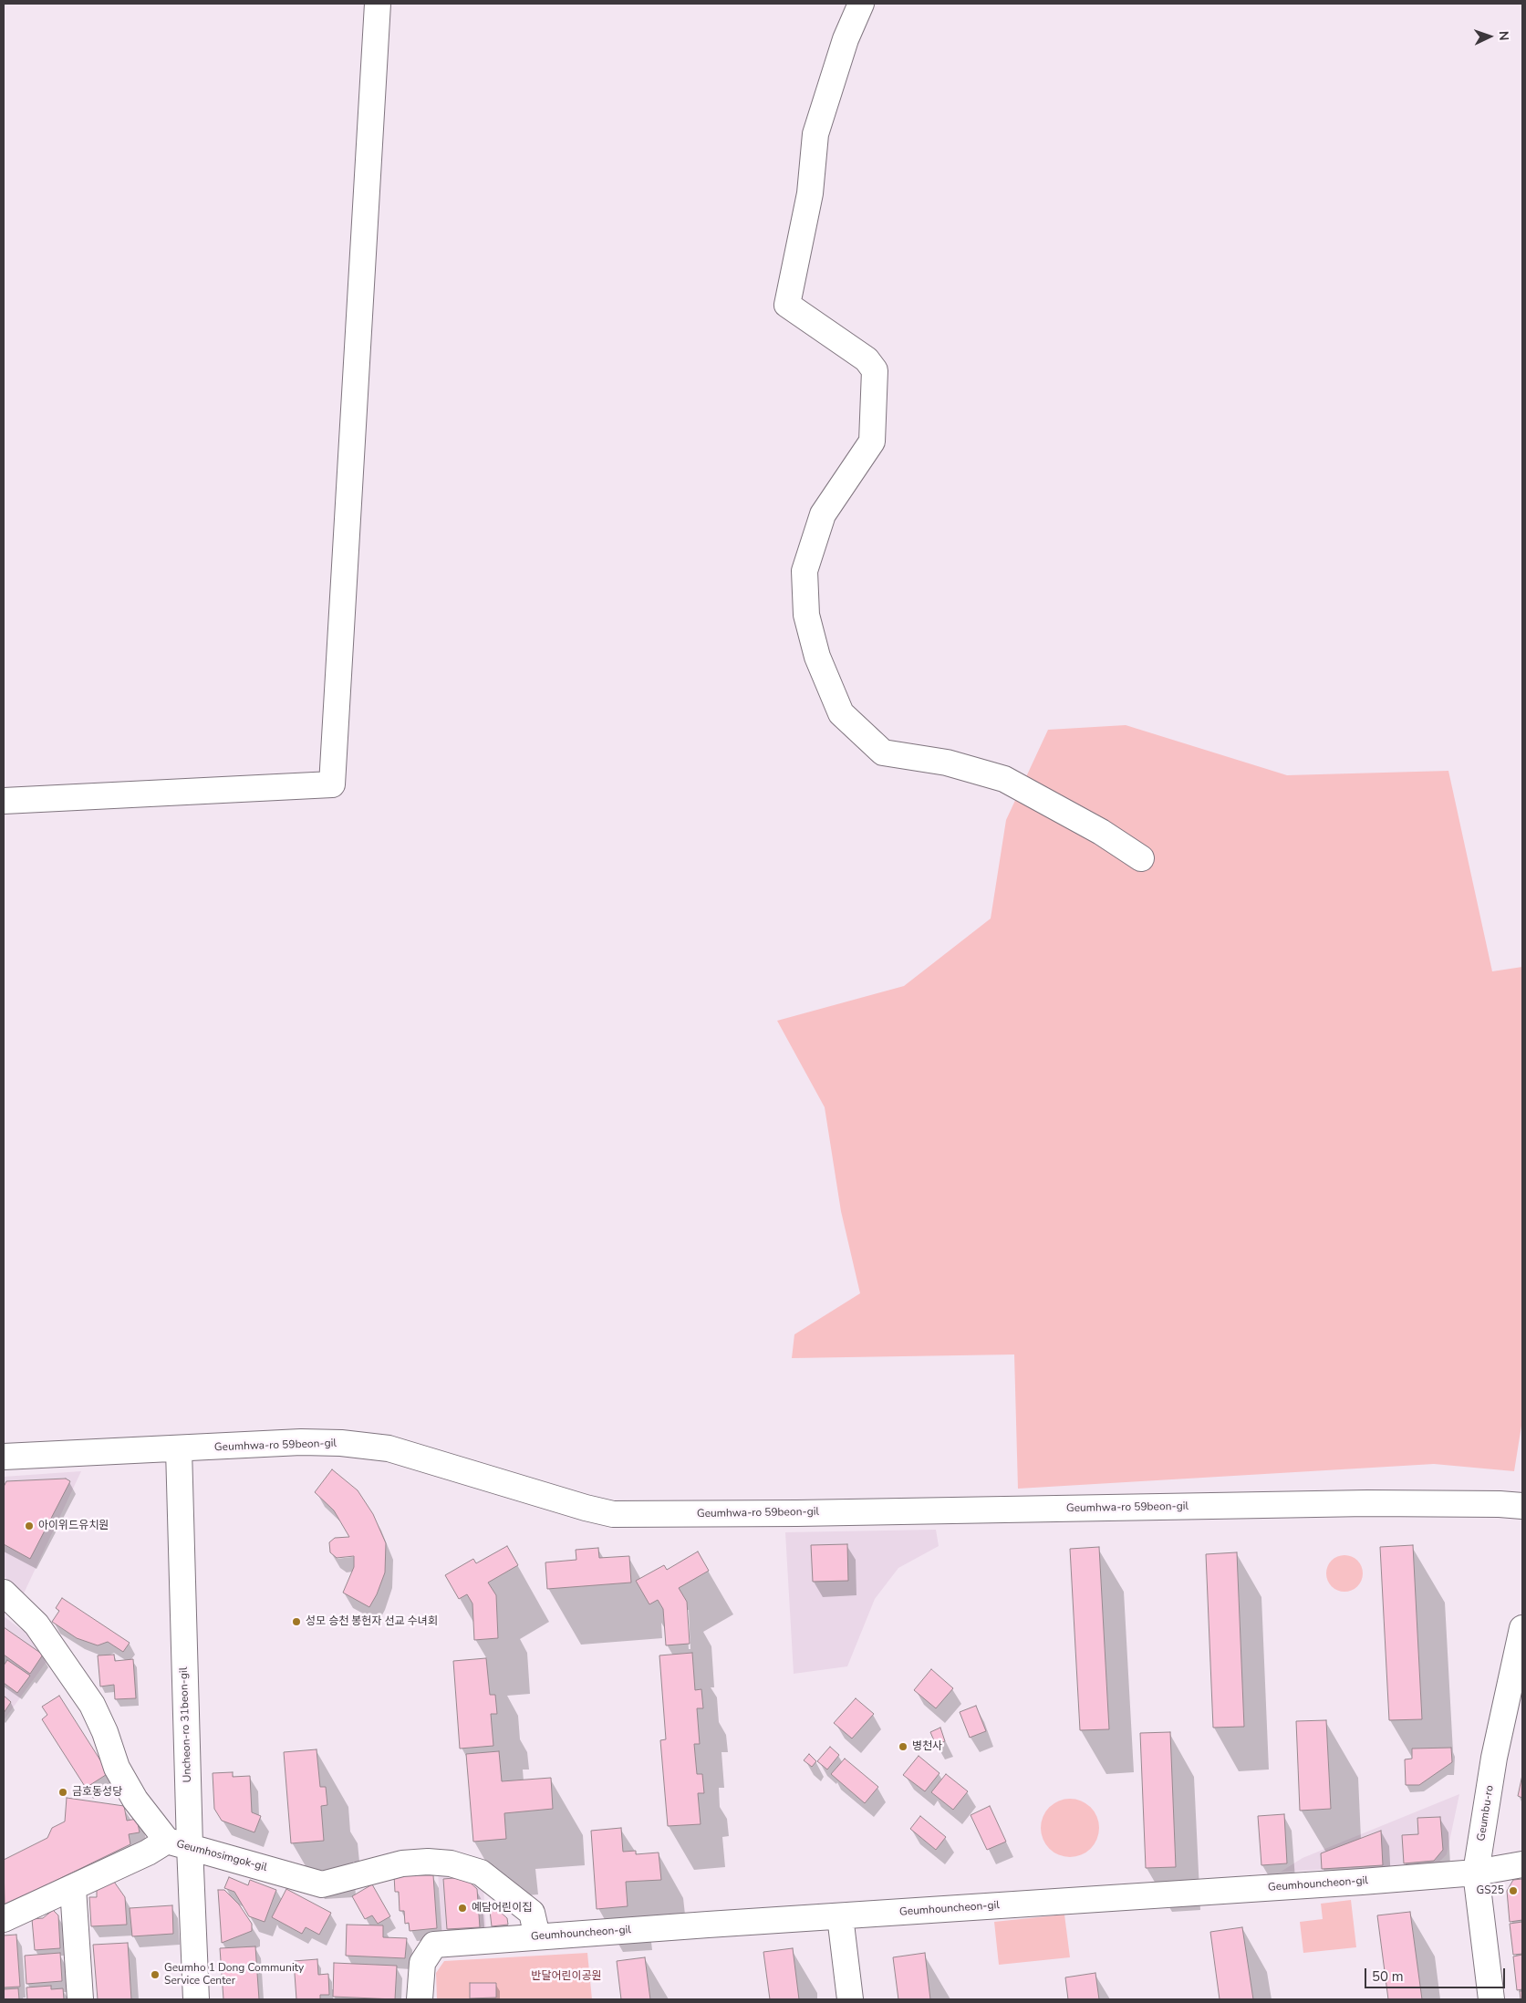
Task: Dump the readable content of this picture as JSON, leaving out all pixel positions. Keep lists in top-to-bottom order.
{
  "streets": {
    "street": [
      "Geumhwa-ro 59beon-gil",
      "Uncheon-ro 31beon-gil",
      "Geumbu-ro",
      "Geumhosimgok-gil",
      "Geumhouncheon-gil"
    ]
  },
  "crossings": [
    ["Geumhwa-ro 59beon-gil", "Uncheon-ro 31beon-gil"],
    ["Uncheon-ro 31beon-gil", "Geumhosimgok-gil"],
    ["Geumbu-ro", "Geumhouncheon-gil"],
    ["Geumhosimgok-gil", "Geumhouncheon-gil"]
  ],
  "parks": ["반달어린이공원"],
  "places": [
    "아이위드유치원",
    "성모 승천 봉헌자 선교 수녀회",
    "병천사",
    "금호동성당",
    "GS25",
    "예담어린이집",
    "Geumho 1 Dong Community Service Center"
  ],
  "scale_bar": "50 m",
  "north": "right"
}
